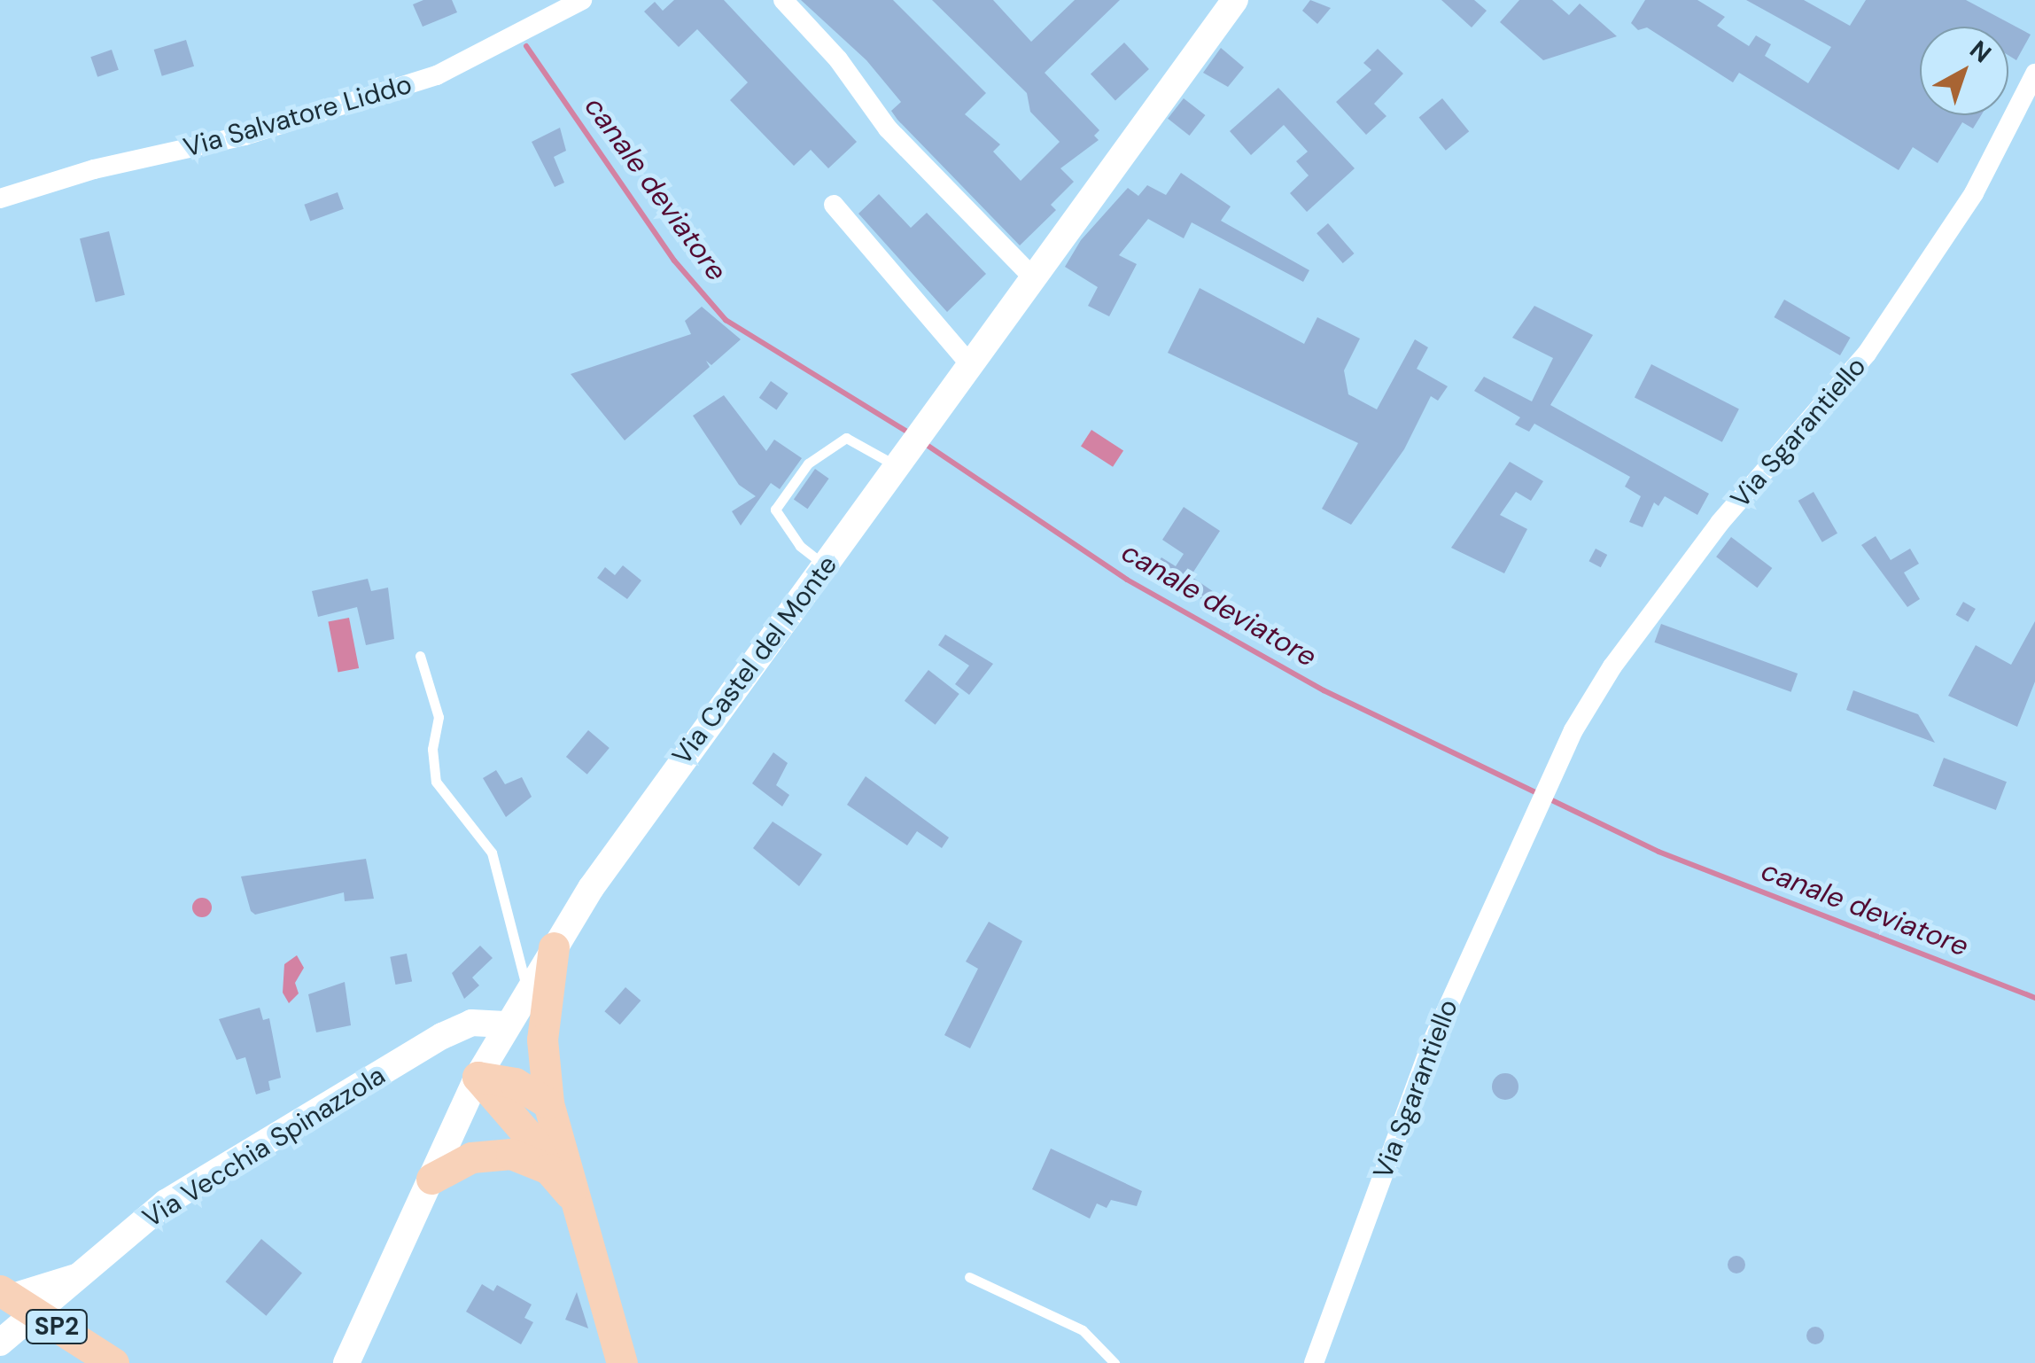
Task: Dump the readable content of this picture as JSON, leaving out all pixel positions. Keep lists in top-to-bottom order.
{
  "streets": {
    "main road": ["Via Castel del Monte", "Via Vecchia Spinazzola", "SP2"],
    "street": ["Via Salvatore Liddo", "Via Sgarantiello"]
  },
  "crossings": [
    ["Via Castel del Monte", "Via Vecchia Spinazzola"]
  ],
  "water": ["canale deviatore"],
  "north": "top right"
}
